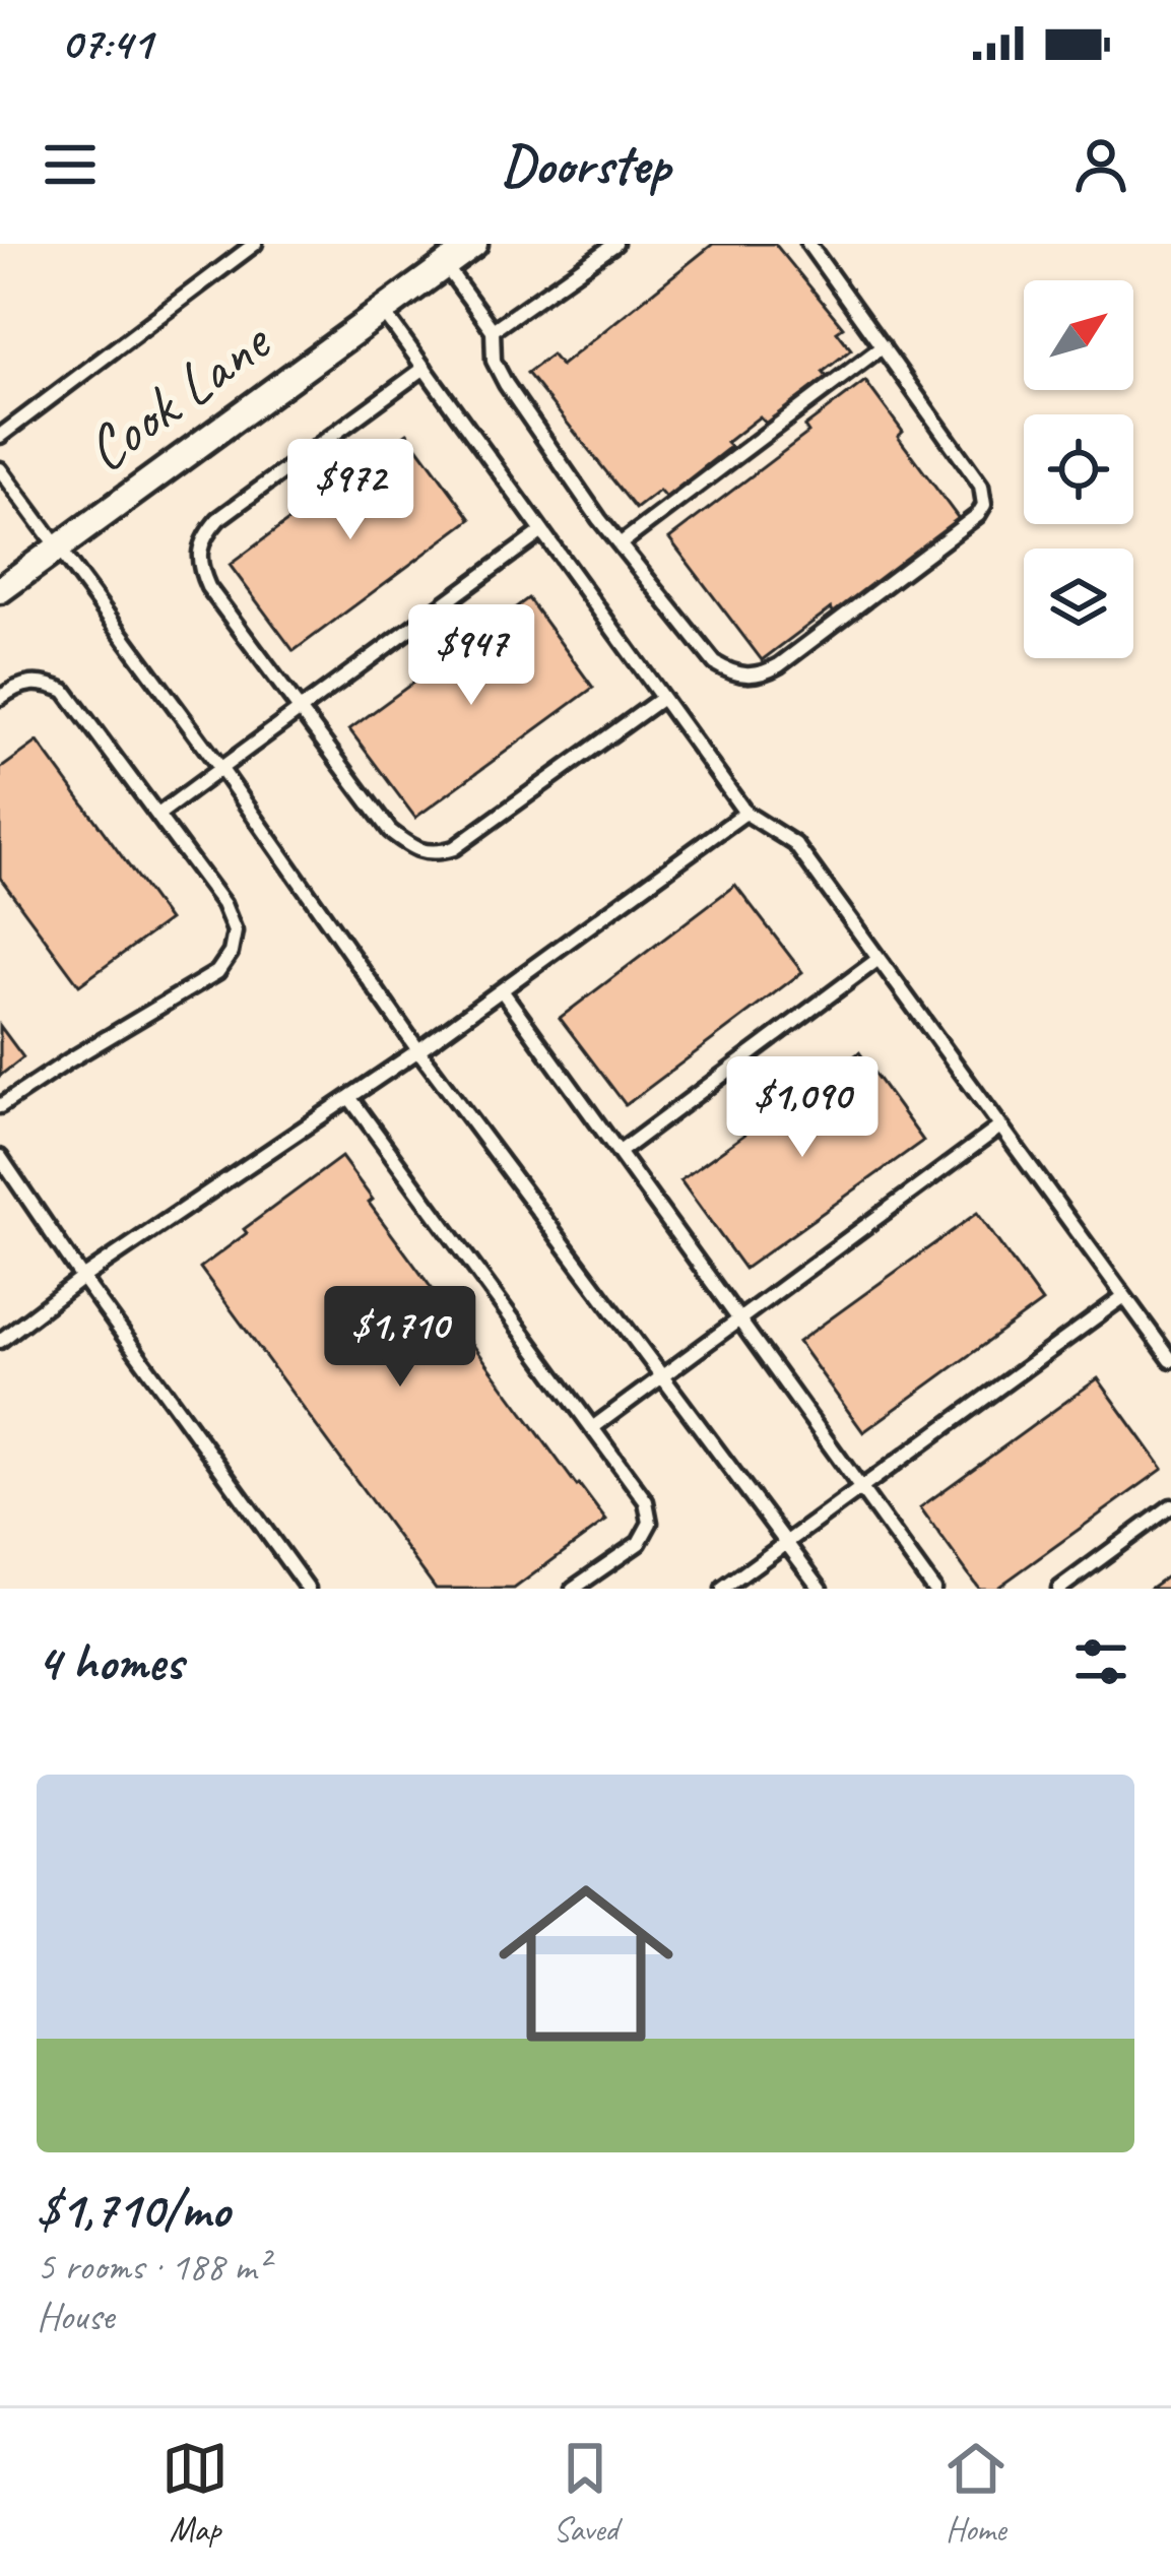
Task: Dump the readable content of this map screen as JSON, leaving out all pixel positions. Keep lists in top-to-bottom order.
{
  "streets": {
    "street": ["Cook Lane"]
  },
  "north": "top right",
  "page": {
    "status": "07:41",
    "header": "Doorstep",
    "price": [
      "$972",
      "$947",
      "$1,090",
      "$1,710"
    ],
    "heading": "4 homes",
    "list": [
      {
        "name": "$1,710/mo",
        "note": "5 rooms · 188 m² · House"
      }
    ],
    "tabs": ["Map", "Saved", "Home"]
  }
}
